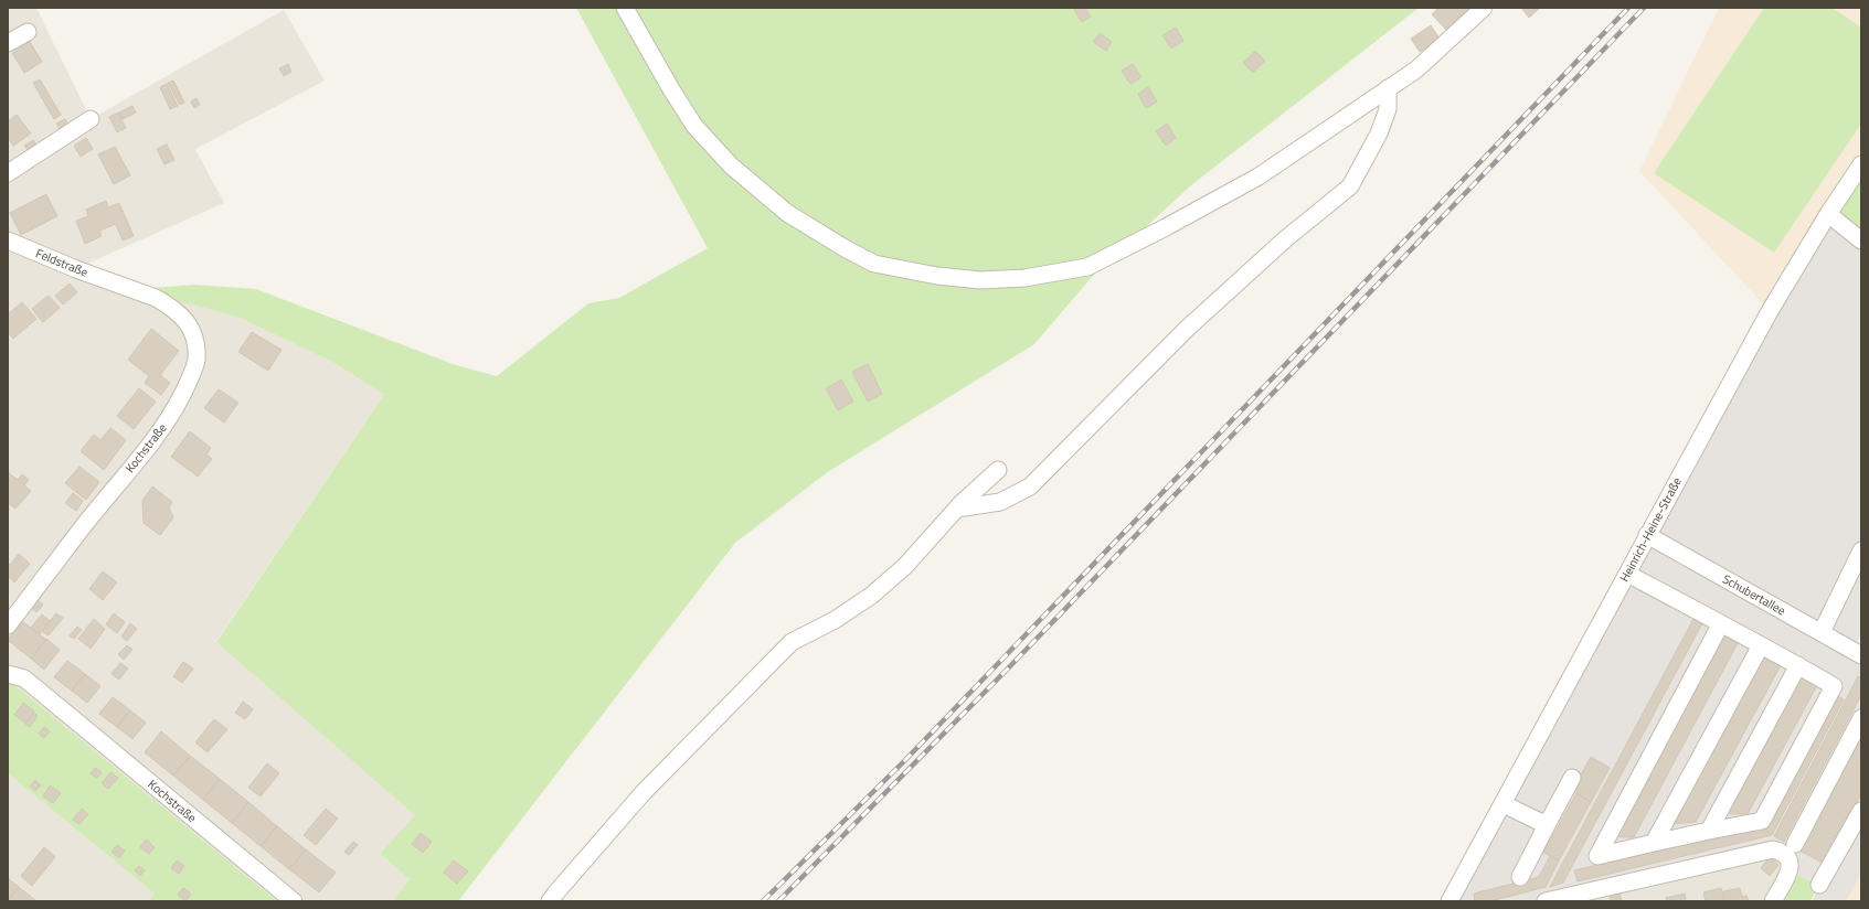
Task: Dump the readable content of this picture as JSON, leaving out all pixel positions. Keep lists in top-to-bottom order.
{
  "streets": {
    "street": [
      "Feldstraße",
      "Kochstraße",
      "Heinrich-Heine-Straße",
      "Schubertallee"
    ]
  },
  "crossings": [
    ["Feldstraße", "Kochstraße"],
    ["Heinrich-Heine-Straße", "Schubertallee"]
  ]
}
